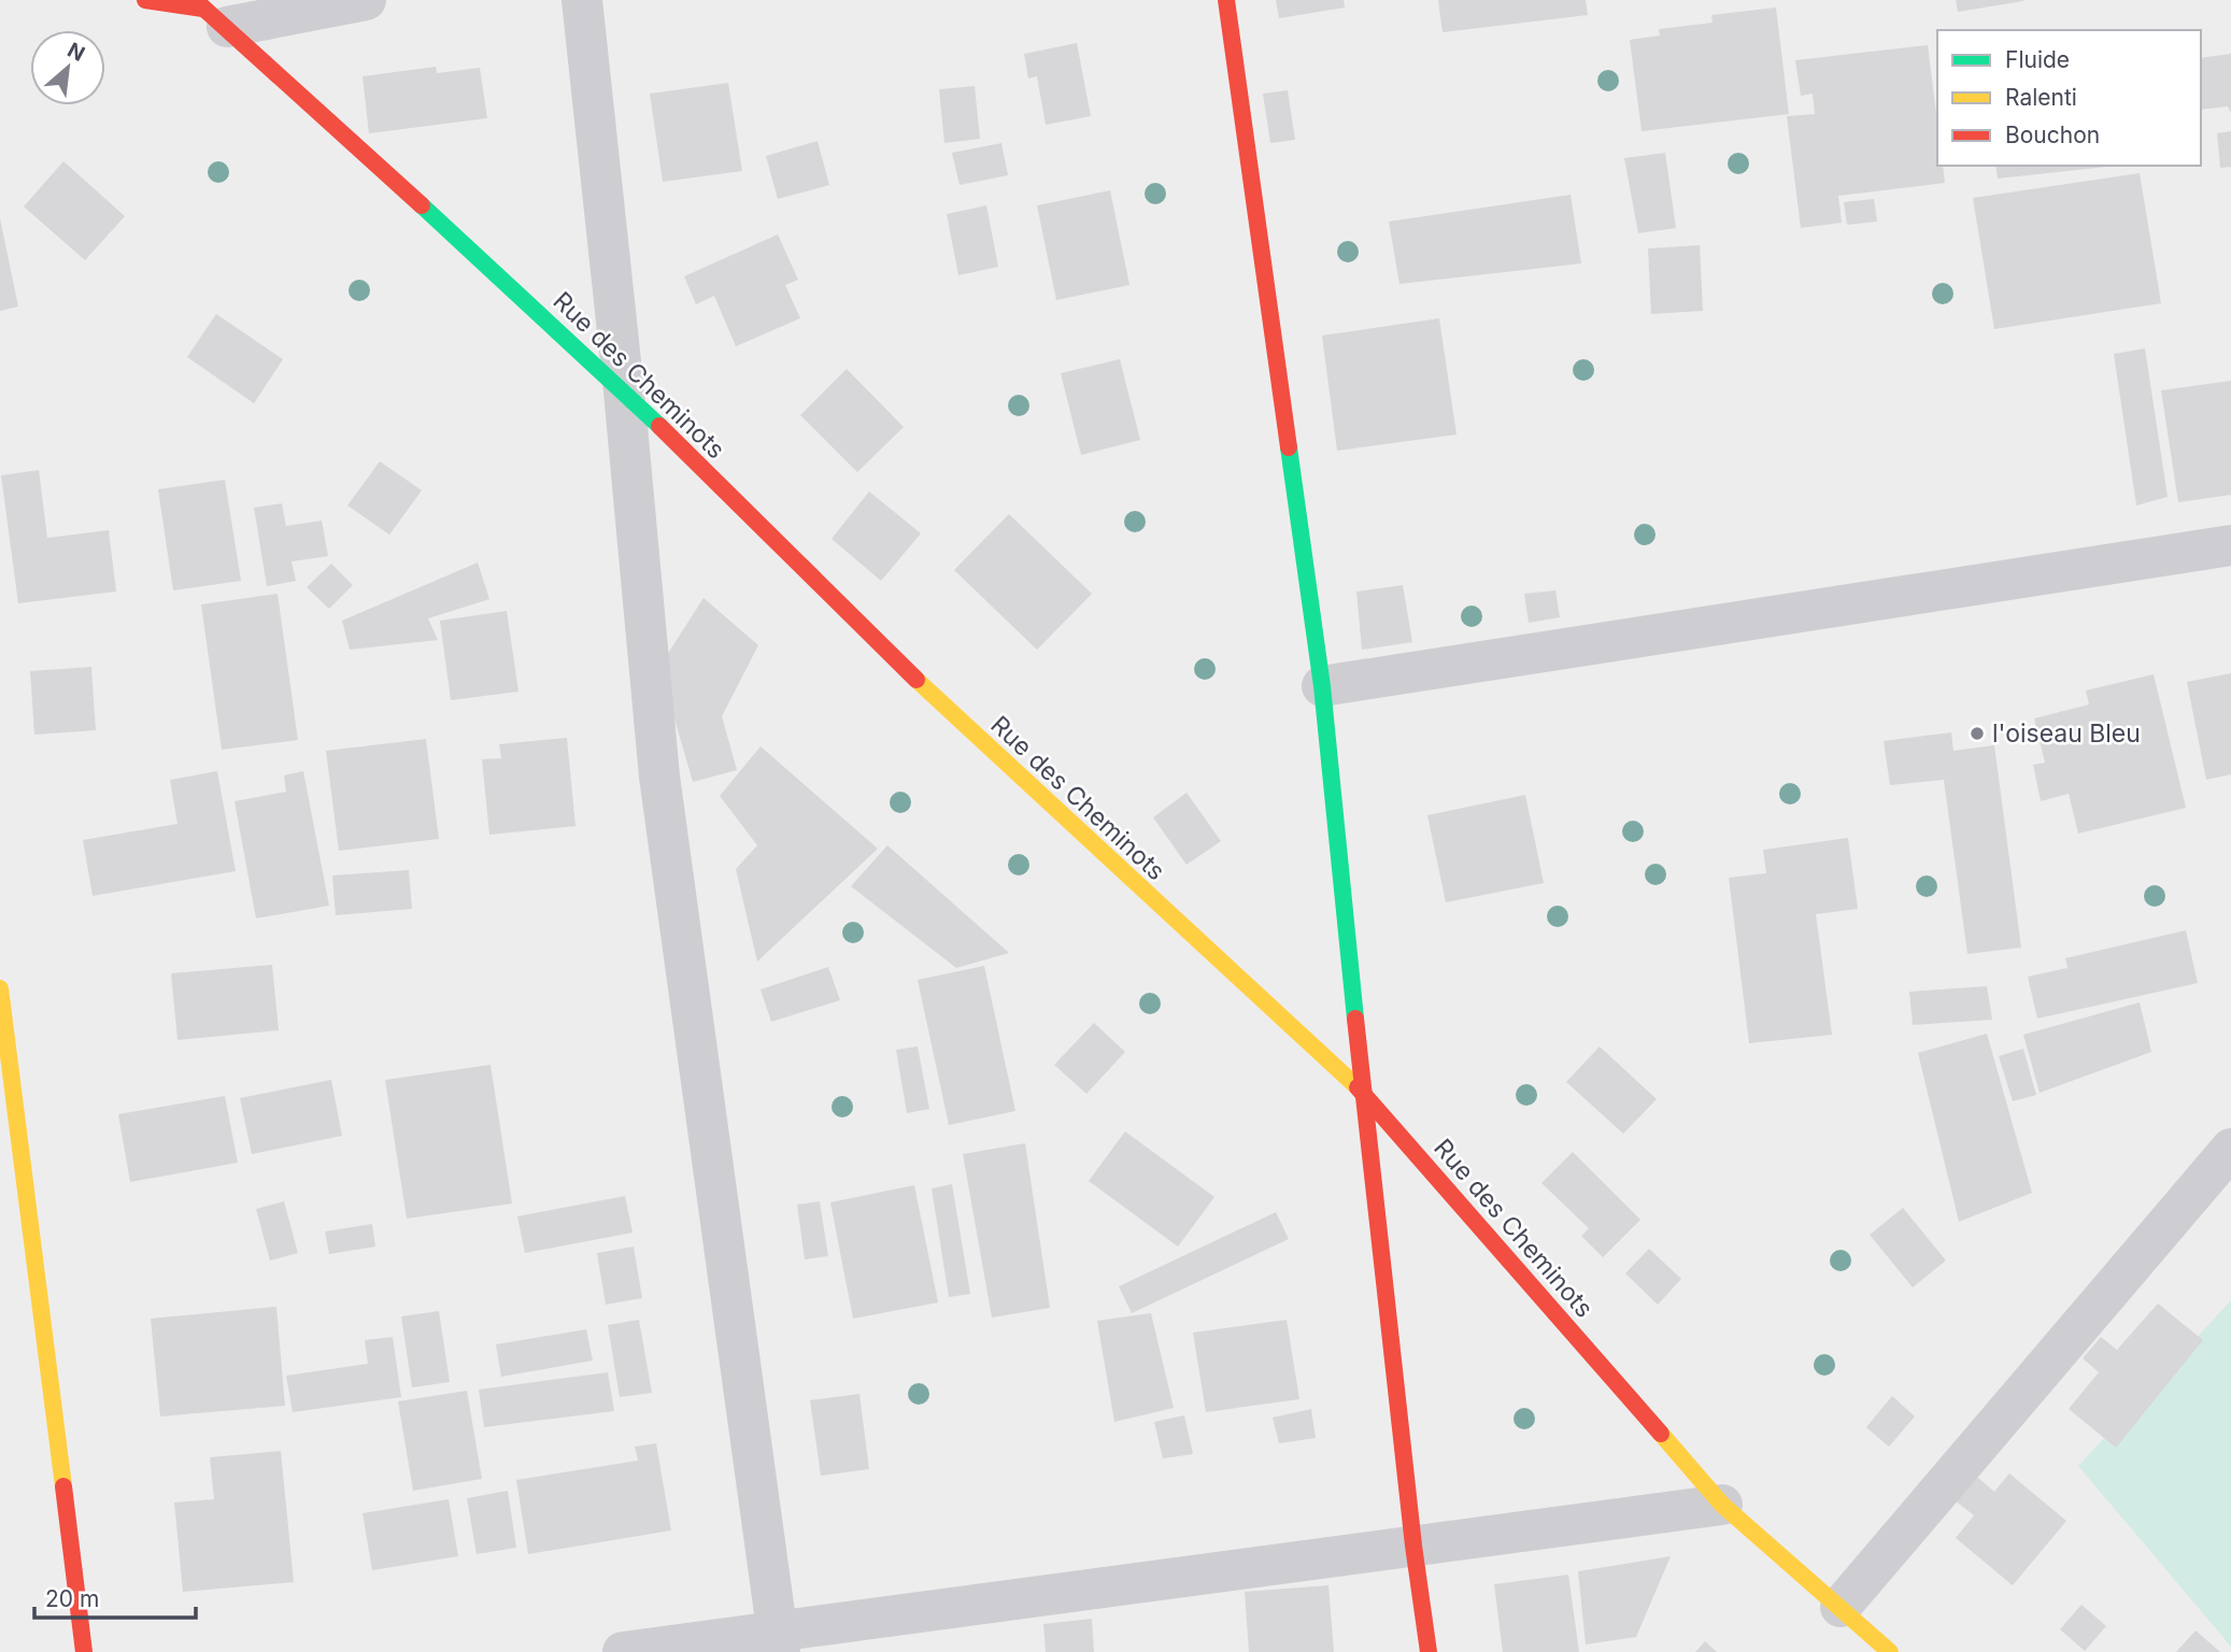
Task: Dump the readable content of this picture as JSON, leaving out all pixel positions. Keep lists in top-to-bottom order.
{
  "streets": {
    "street": ["Rue des Cheminots"]
  },
  "places": ["l'oiseau Bleu"],
  "legend": ["Fluide", "Ralenti", "Bouchon"],
  "scale_bar": "20 m",
  "north": "top right"
}
